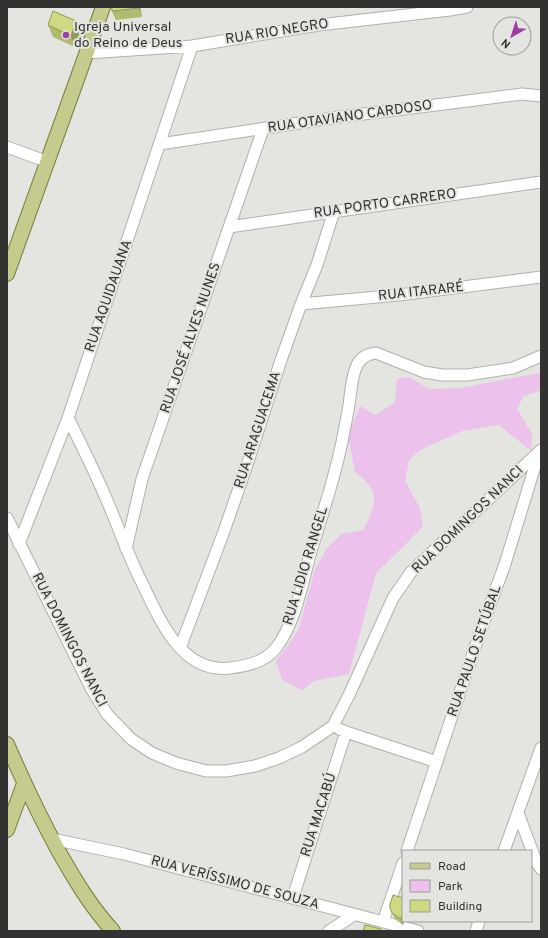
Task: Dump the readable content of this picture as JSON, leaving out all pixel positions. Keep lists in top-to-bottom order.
{
  "streets": {
    "street": [
      "RUA RIO NEGRO",
      "RUA OTAVIANO CARDOSO",
      "RUA PORTO CARRERO",
      "RUA ITARARÉ",
      "RUA AQUIDAUANA",
      "RUA JOSÉ ALVES NUNES",
      "RUA ARAGUACEMA",
      "RUA DOMINGOS NANCI",
      "RUA LIDIO RANGEL",
      "RUA PAULO SETÚBAL",
      "RUA MACABÚ",
      "RUA VERÍSSIMO DE SOUZA"
    ]
  },
  "crossings": [
    ["RUA RIO NEGRO", "RUA AQUIDAUANA"],
    ["RUA OTAVIANO CARDOSO", "RUA AQUIDAUANA"],
    ["RUA OTAVIANO CARDOSO", "RUA JOSÉ ALVES NUNES"],
    ["RUA PORTO CARRERO", "RUA JOSÉ ALVES NUNES"],
    ["RUA PORTO CARRERO", "RUA ARAGUACEMA"],
    ["RUA ITARARÉ", "RUA ARAGUACEMA"],
    ["RUA AQUIDAUANA", "RUA DOMINGOS NANCI"],
    ["RUA AQUIDAUANA", "RUA LIDIO RANGEL"],
    ["RUA JOSÉ ALVES NUNES", "RUA LIDIO RANGEL"],
    ["RUA ARAGUACEMA", "RUA LIDIO RANGEL"],
    ["RUA DOMINGOS NANCI", "RUA PAULO SETÚBAL"],
    ["RUA MACABÚ", "RUA VERÍSSIMO DE SOUZA"]
  ],
  "places": ["Igreja Universal do Reino de Deus"],
  "legend": ["Road", "Park", "Building"],
  "north": "bottom left"
}
